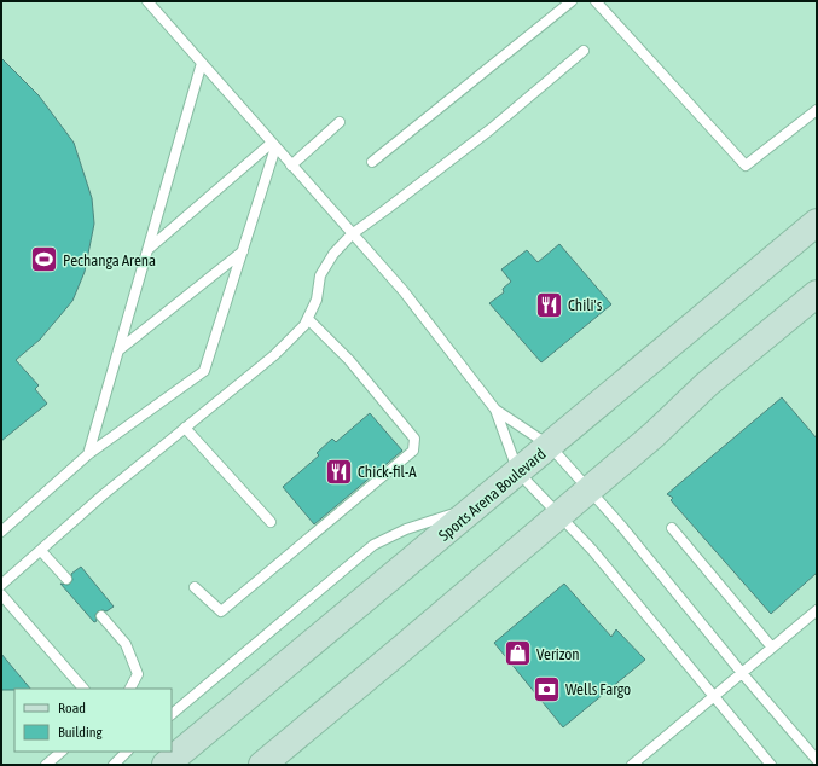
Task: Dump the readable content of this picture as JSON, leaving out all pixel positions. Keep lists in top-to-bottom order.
{
  "streets": {
    "main road": ["Sports Arena Boulevard"]
  },
  "places": {
    "sports": ["Pechanga Arena"],
    "restaurant": ["Chili's", "Chick-fil-A"],
    "shop": ["Verizon"],
    "bank": ["Wells Fargo"]
  },
  "legend": ["Road", "Building"]
}
